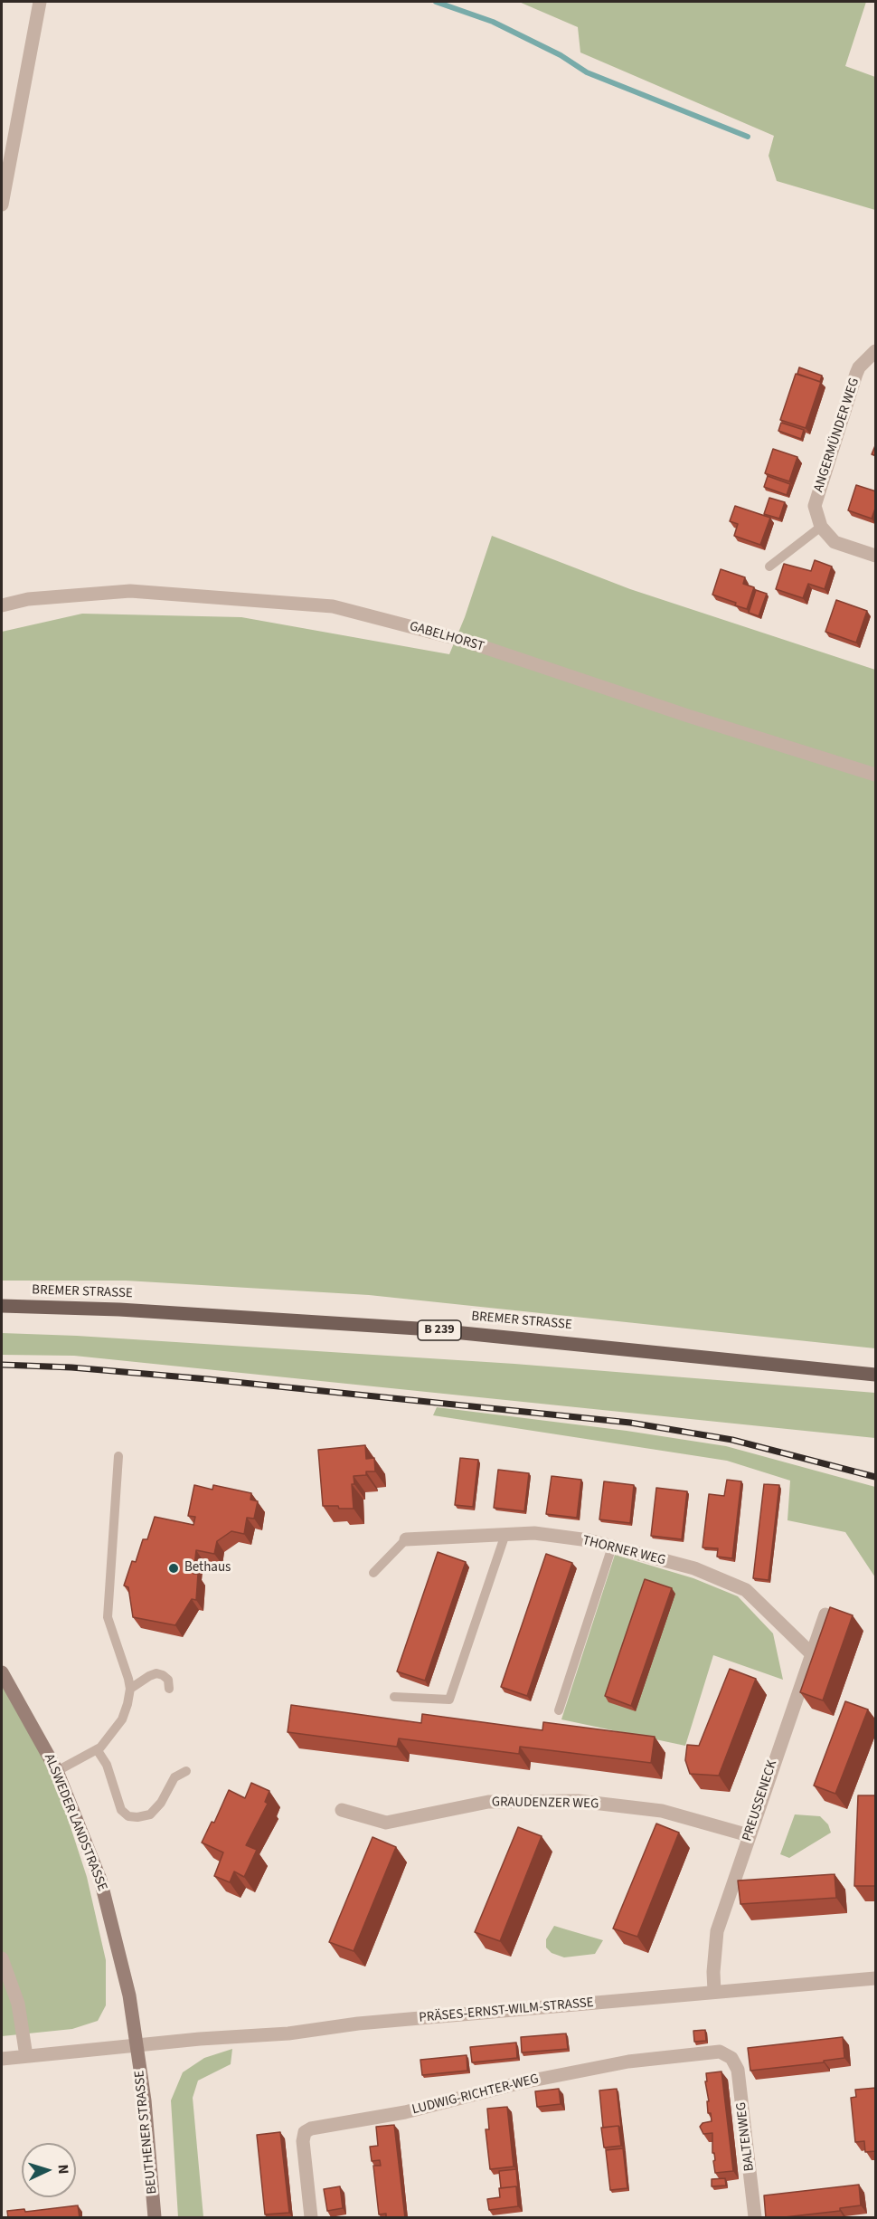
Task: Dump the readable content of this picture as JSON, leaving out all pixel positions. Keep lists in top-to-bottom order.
{
  "streets": {
    "main road": [
      "BREMER STRASSE",
      "B 239",
      "ALSWEDER LANDSTRASSE",
      "BEUTHENER STRASSE"
    ],
    "street": [
      "ANGERMÜNDER WEG",
      "GABELHORST",
      "THORNER WEG",
      "PREUSSENECK",
      "GRAUDENZER WEG",
      "PRÄSES-ERNST-WILM-STRASSE",
      "LUDWIG-RICHTER-WEG",
      "BALTENWEG"
    ]
  },
  "crossings": [
    ["THORNER WEG", "PREUSSENECK"],
    ["PREUSSENECK", "GRAUDENZER WEG"],
    ["PREUSSENECK", "PRÄSES-ERNST-WILM-STRASSE"],
    ["ALSWEDER LANDSTRASSE", "PRÄSES-ERNST-WILM-STRASSE"],
    ["ALSWEDER LANDSTRASSE", "BEUTHENER STRASSE"],
    ["PRÄSES-ERNST-WILM-STRASSE", "BEUTHENER STRASSE"],
    ["LUDWIG-RICHTER-WEG", "BALTENWEG"]
  ],
  "places": ["Bethaus"],
  "north": "right"
}
